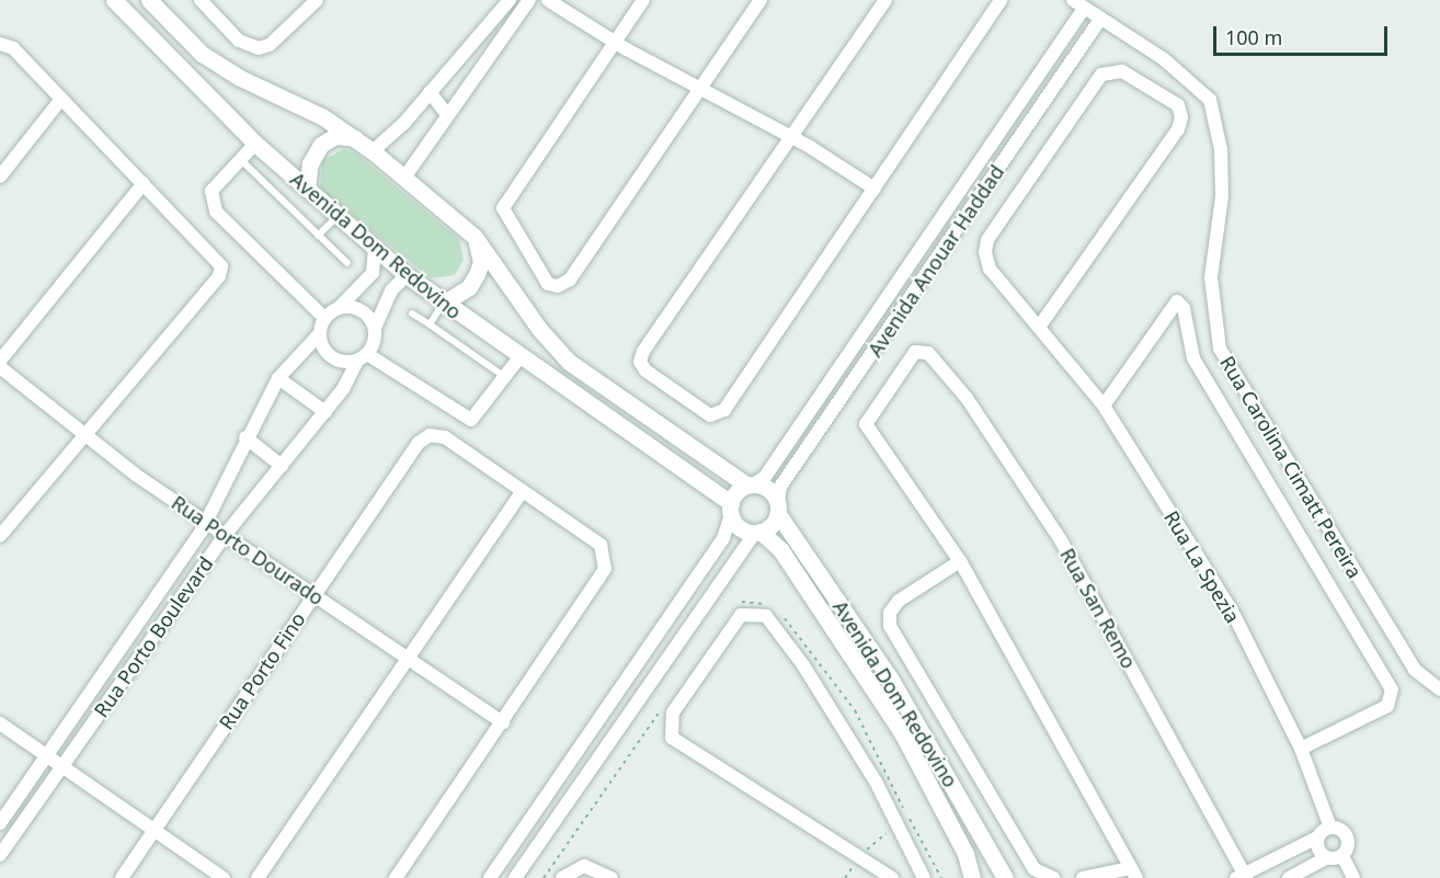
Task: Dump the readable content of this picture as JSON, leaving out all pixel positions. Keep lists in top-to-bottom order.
{
  "streets": {
    "street": [
      "Avenida Dom Redovino",
      "Avenida Anouar Haddad",
      "Rua Carolina Cimatt Pereira",
      "Rua Porto Dourado",
      "Rua La Spezia",
      "Rua San Remo",
      "Rua Porto Boulevard",
      "Rua Porto Fino"
    ]
  },
  "crossings": [
    ["Avenida Dom Redovino", "Avenida Anouar Haddad"],
    ["Avenida Anouar Haddad", "Rua Carolina Cimatt Pereira"],
    ["Rua Porto Dourado", "Rua Porto Boulevard"],
    ["Rua Porto Dourado", "Rua Porto Fino"]
  ],
  "scale_bar": "100 m"
}
